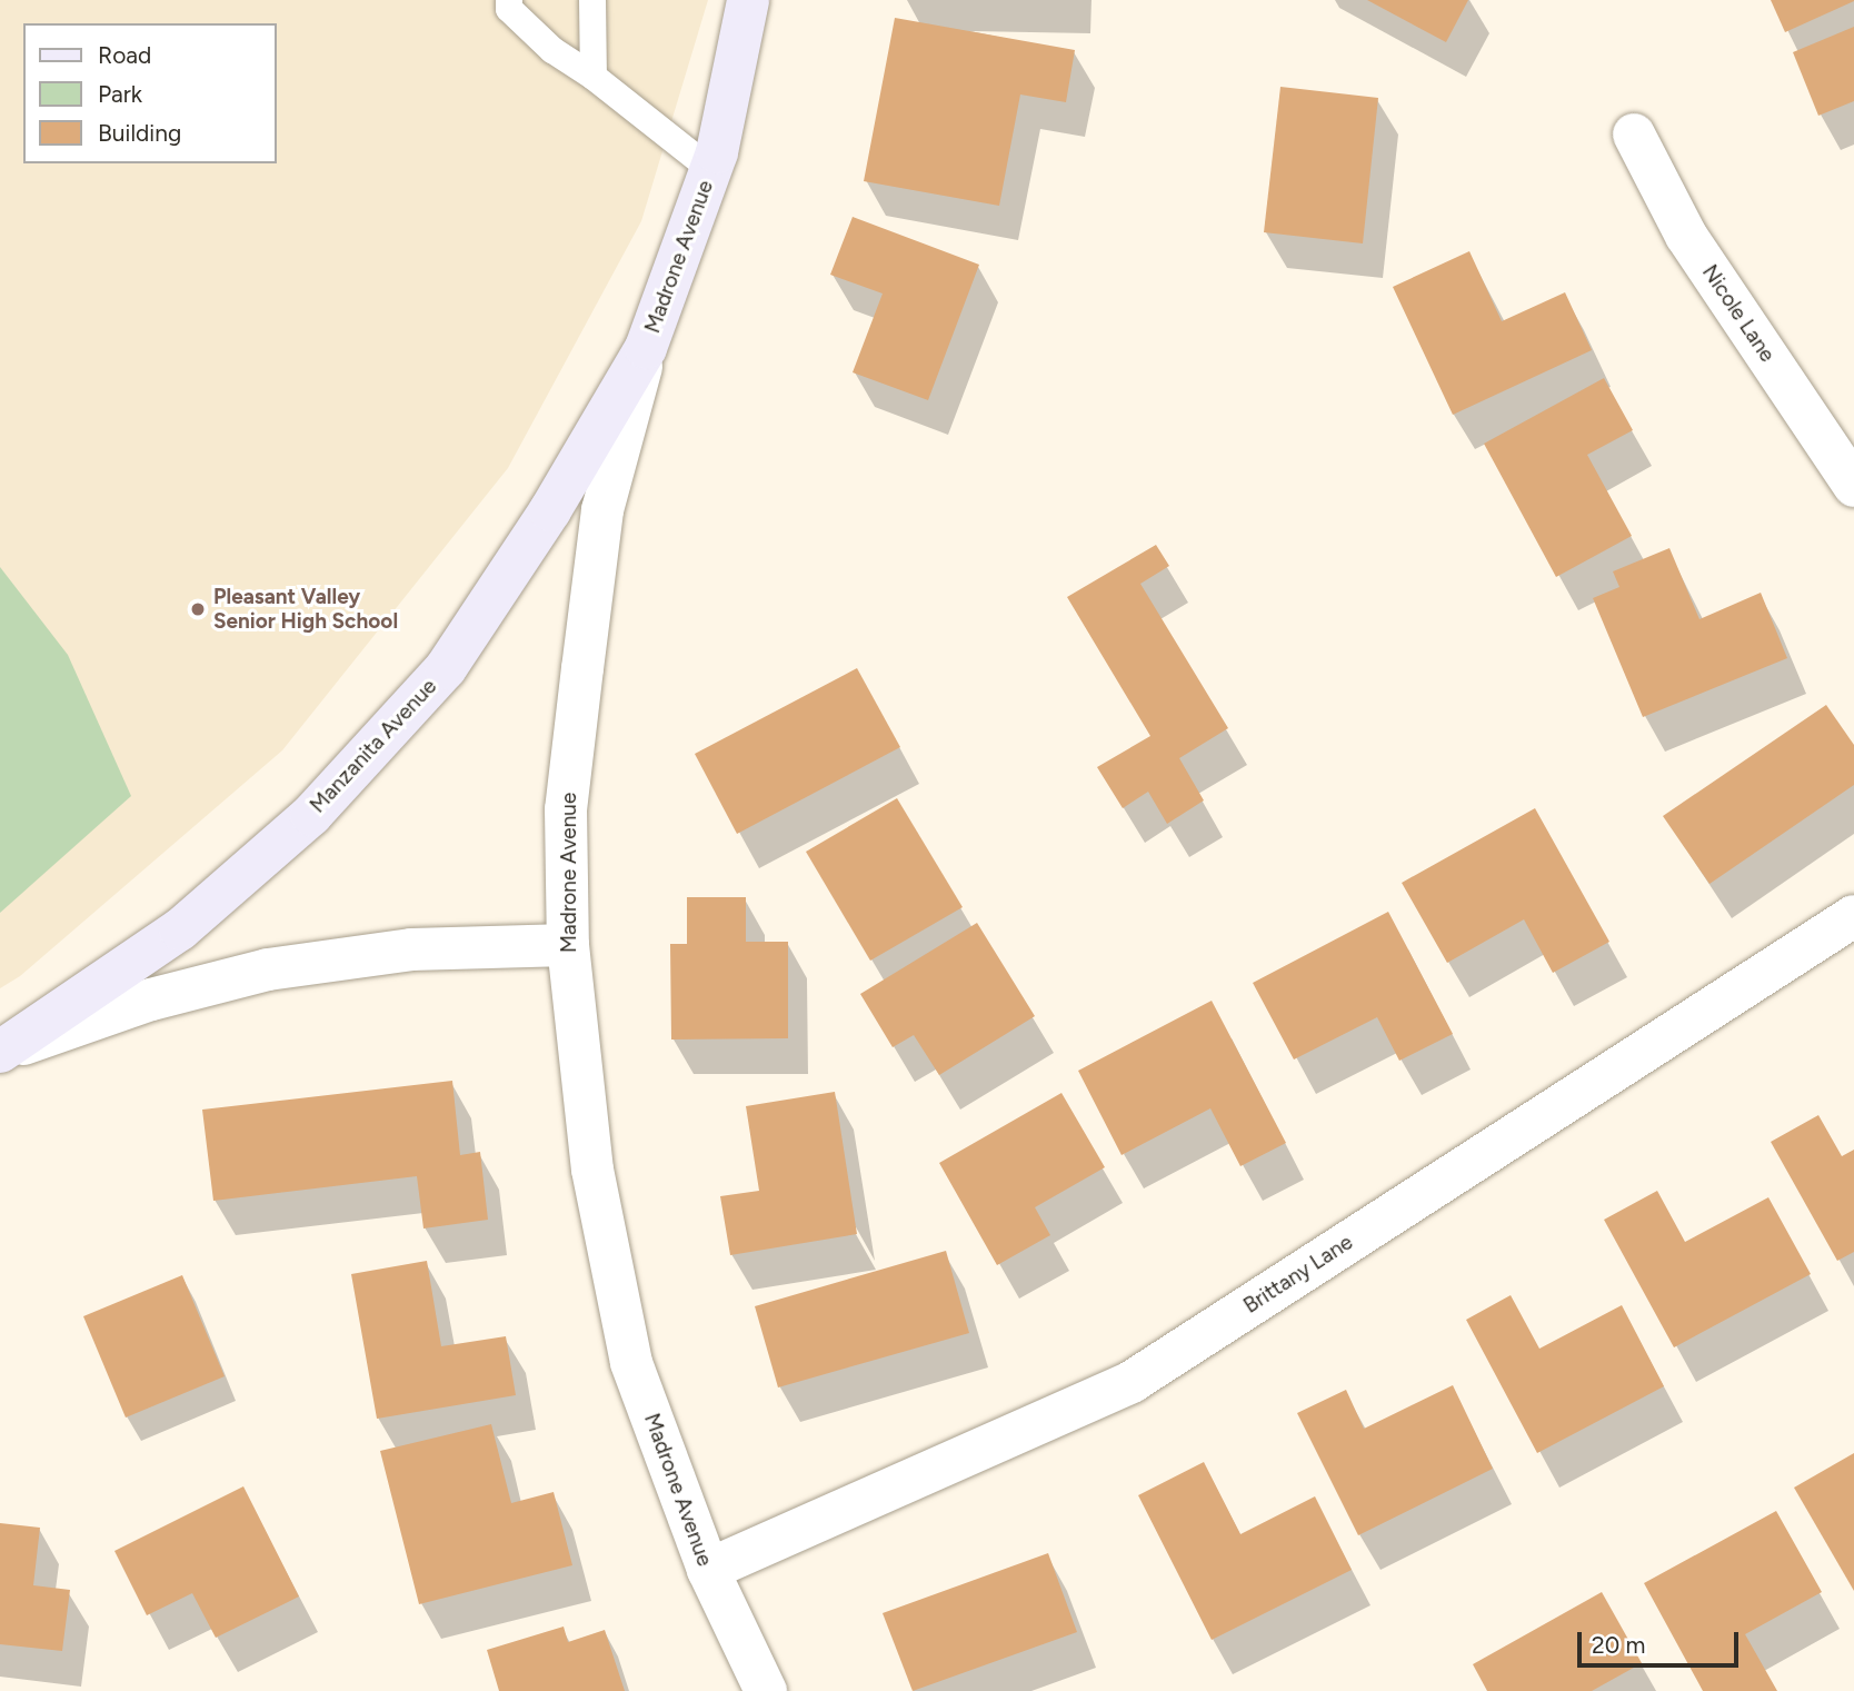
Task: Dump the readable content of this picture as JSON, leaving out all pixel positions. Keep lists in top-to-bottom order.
{
  "streets": {
    "street": [
      "Madrone Avenue",
      "Nicole Lane",
      "Manzanita Avenue",
      "Brittany Lane"
    ]
  },
  "crossings": [
    ["Madrone Avenue", "Manzanita Avenue"],
    ["Madrone Avenue", "Brittany Lane"]
  ],
  "places": ["Pleasant Valley Senior High School"],
  "legend": ["Road", "Park", "Building"],
  "scale_bar": "20 m"
}
